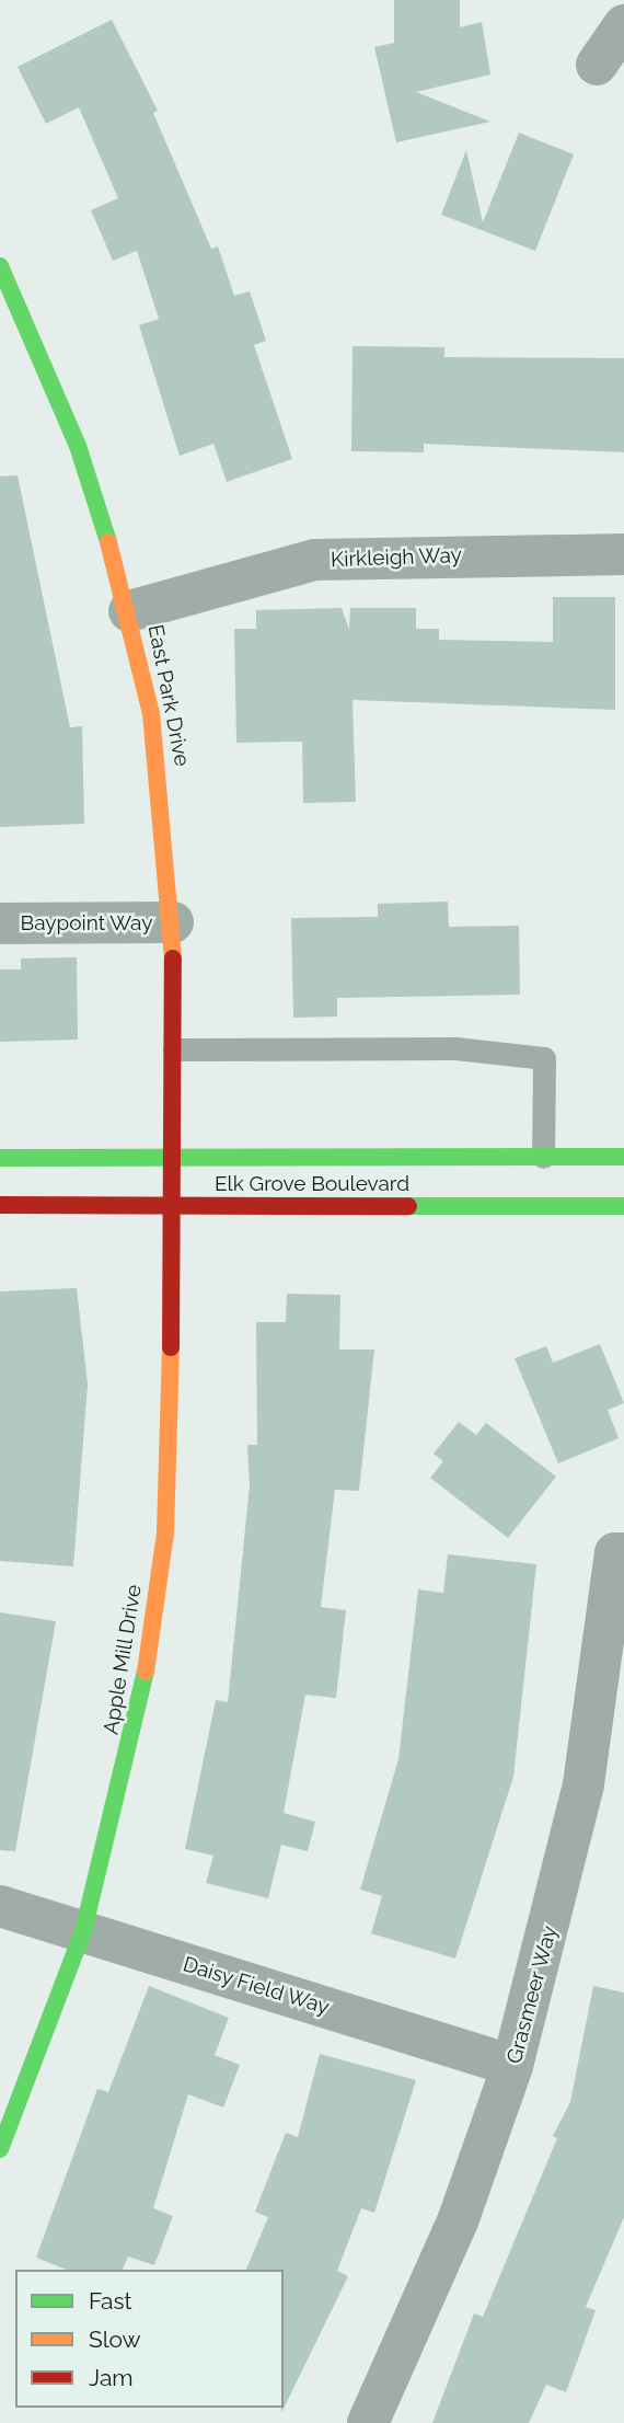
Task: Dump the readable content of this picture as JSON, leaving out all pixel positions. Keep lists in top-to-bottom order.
{
  "streets": {
    "street": [
      "Kirkleigh Way",
      "East Park Drive",
      "Baypoint Way",
      "Elk Grove Boulevard",
      "Apple Mill Drive",
      "Daisy Field Way",
      "Grasmeer Way"
    ]
  },
  "crossings": [
    ["Kirkleigh Way", "East Park Drive"],
    ["East Park Drive", "Baypoint Way"],
    ["East Park Drive", "Elk Grove Boulevard"],
    ["East Park Drive", "Apple Mill Drive"],
    ["Elk Grove Boulevard", "Apple Mill Drive"],
    ["Apple Mill Drive", "Daisy Field Way"],
    ["Daisy Field Way", "Grasmeer Way"]
  ],
  "legend": ["Fast", "Slow", "Jam"]
}
